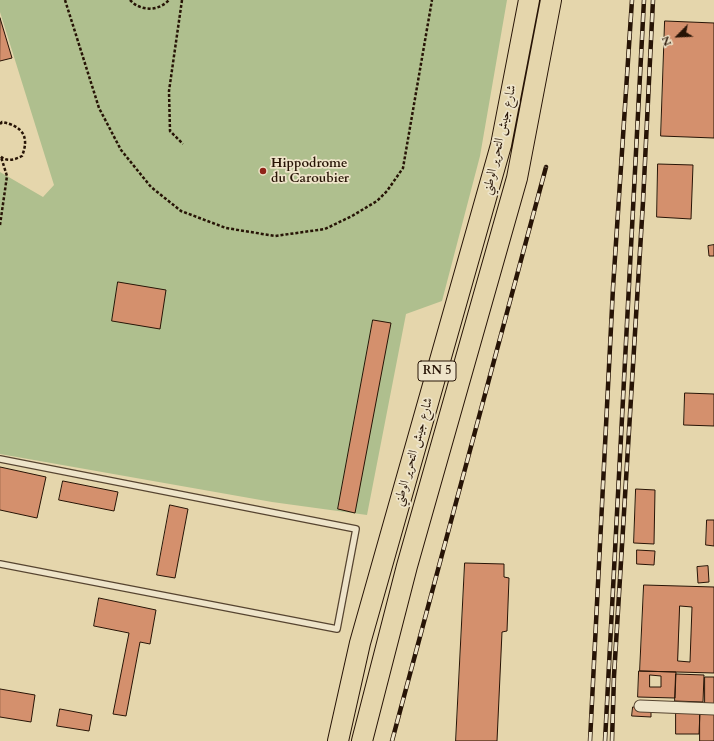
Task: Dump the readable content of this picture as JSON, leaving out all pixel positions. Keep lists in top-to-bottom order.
{
  "streets": {
    "highway": ["شارع جيش التحرير الوطني", "RN 5"]
  },
  "places": ["Hippodrome du Caroubier"],
  "north": "bottom left"
}
